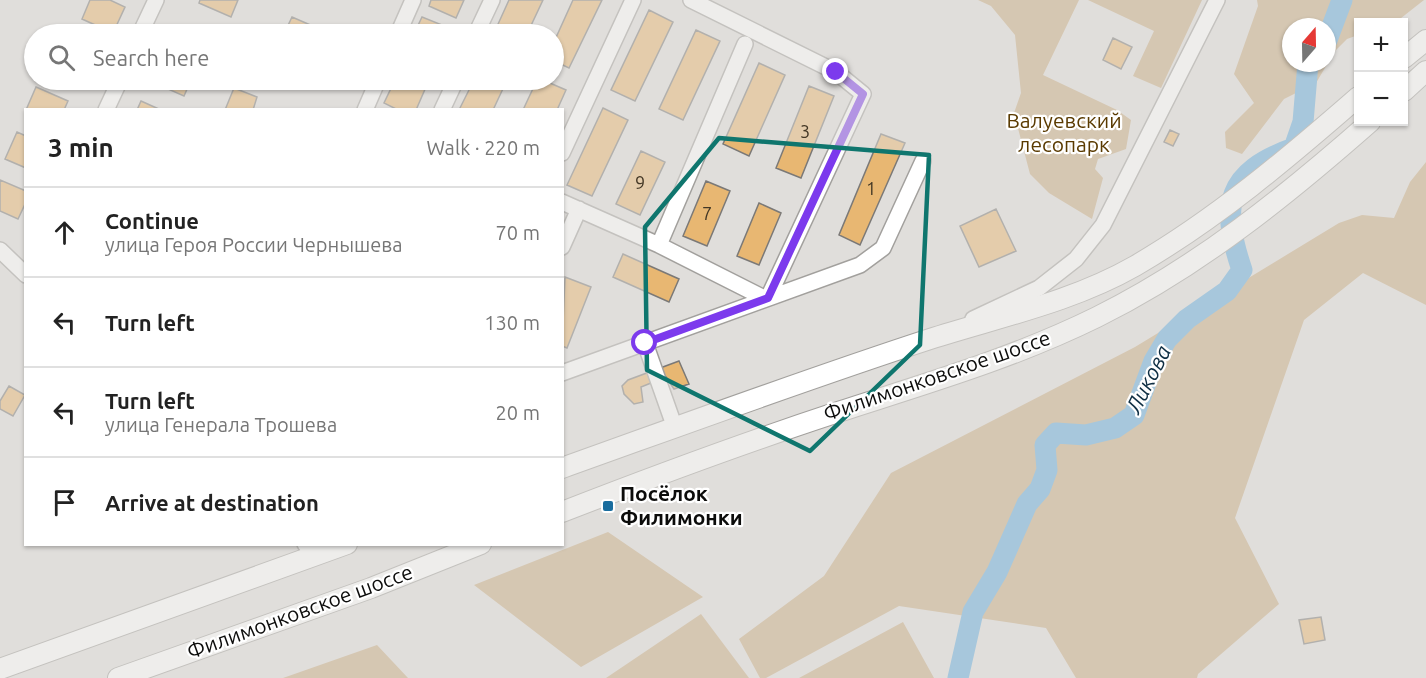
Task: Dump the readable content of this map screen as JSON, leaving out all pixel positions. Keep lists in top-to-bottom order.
{
  "streets": {
    "main road": ["Филимонковское шоссе"]
  },
  "water": ["Ликова"],
  "parks": ["Валуевский лесопарк"],
  "places": {
    "transit": ["Посёлок Филимонки"]
  },
  "house_numbers": [
    "3",
    "9",
    "1",
    "7"
  ],
  "north": "top",
  "page": {
    "map_buttons": ["+", "−"],
    "search": "Search here",
    "heading": ["3 min", "Walk · 220 m"],
    "list": [
      ["Continue", "улица Героя России Чернышева", "70 m"],
      ["Turn left", "130 m"],
      ["Turn left", "улица Генерала Трошева", "20 m"],
      "Arrive at destination"
    ]
  }
}
